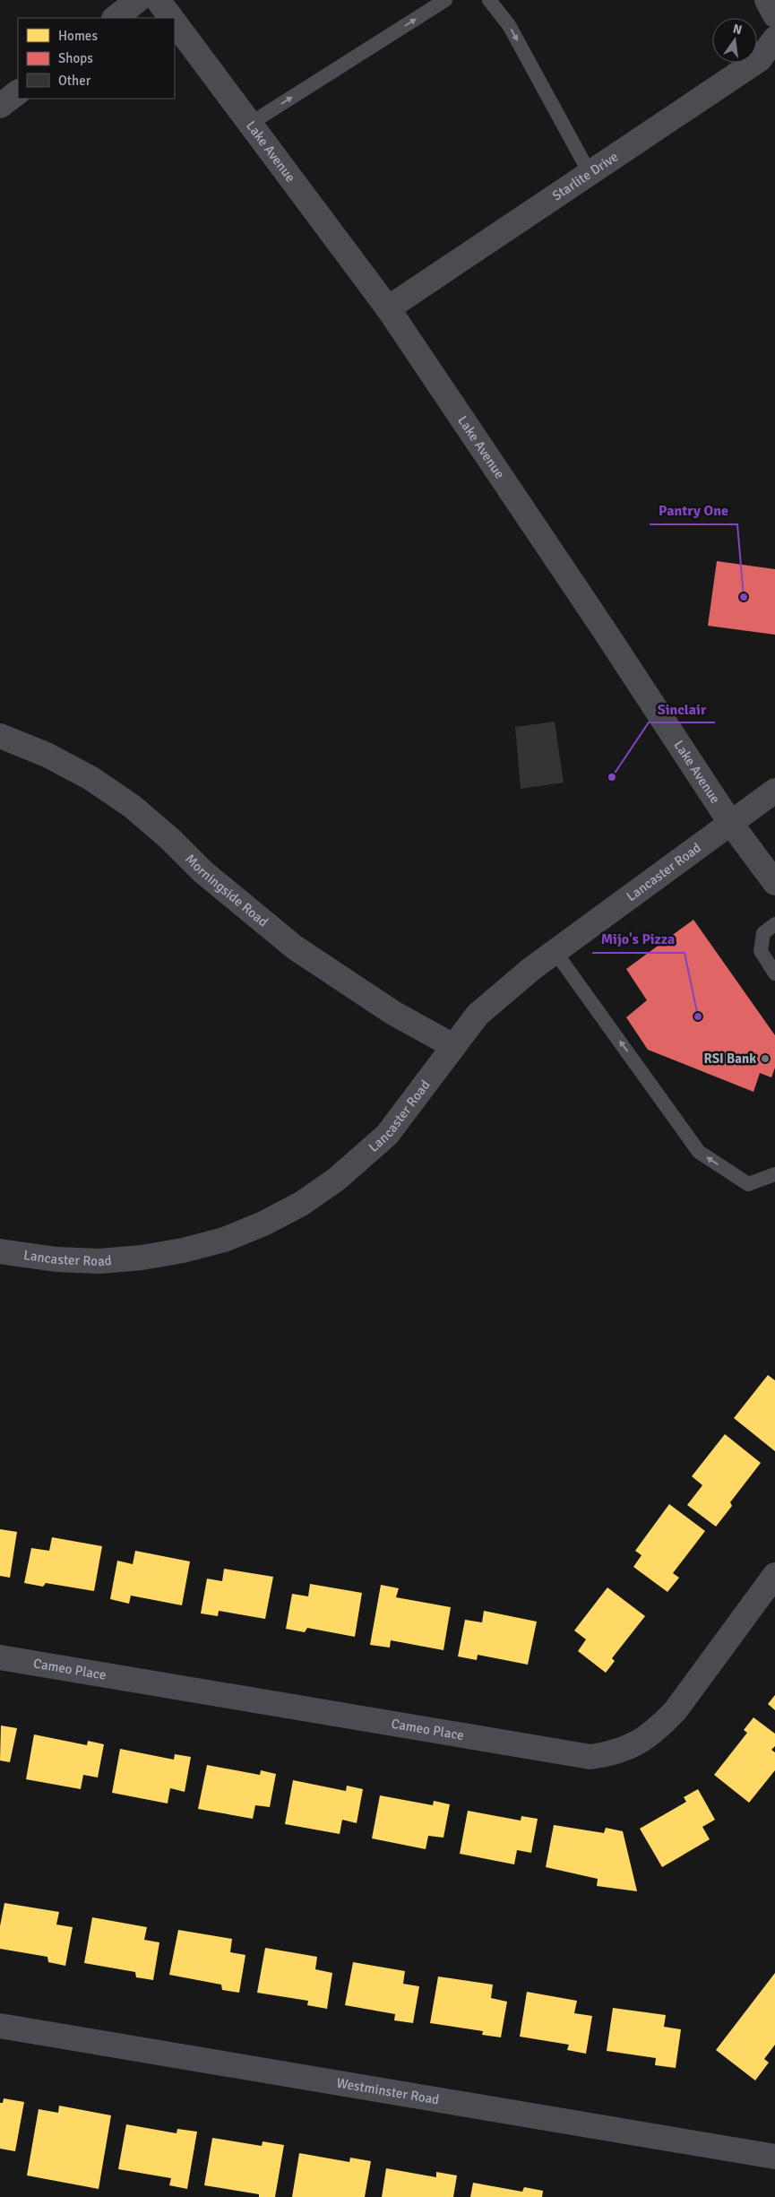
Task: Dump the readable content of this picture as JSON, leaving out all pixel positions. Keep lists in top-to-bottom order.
{
  "streets": {
    "street": [
      "Lake Avenue",
      "Starlite Drive",
      "Lancaster Road",
      "Morningside Road",
      "Cameo Place",
      "Westminster Road"
    ]
  },
  "crossings": [
    ["Lake Avenue", "Starlite Drive"],
    ["Lake Avenue", "Lancaster Road"],
    ["Lancaster Road", "Morningside Road"]
  ],
  "places": [
    "Pantry One",
    "Sinclair",
    "Mijo's Pizza",
    "RSI Bank"
  ],
  "legend": ["Homes", "Shops", "Other"],
  "north": "top"
}
